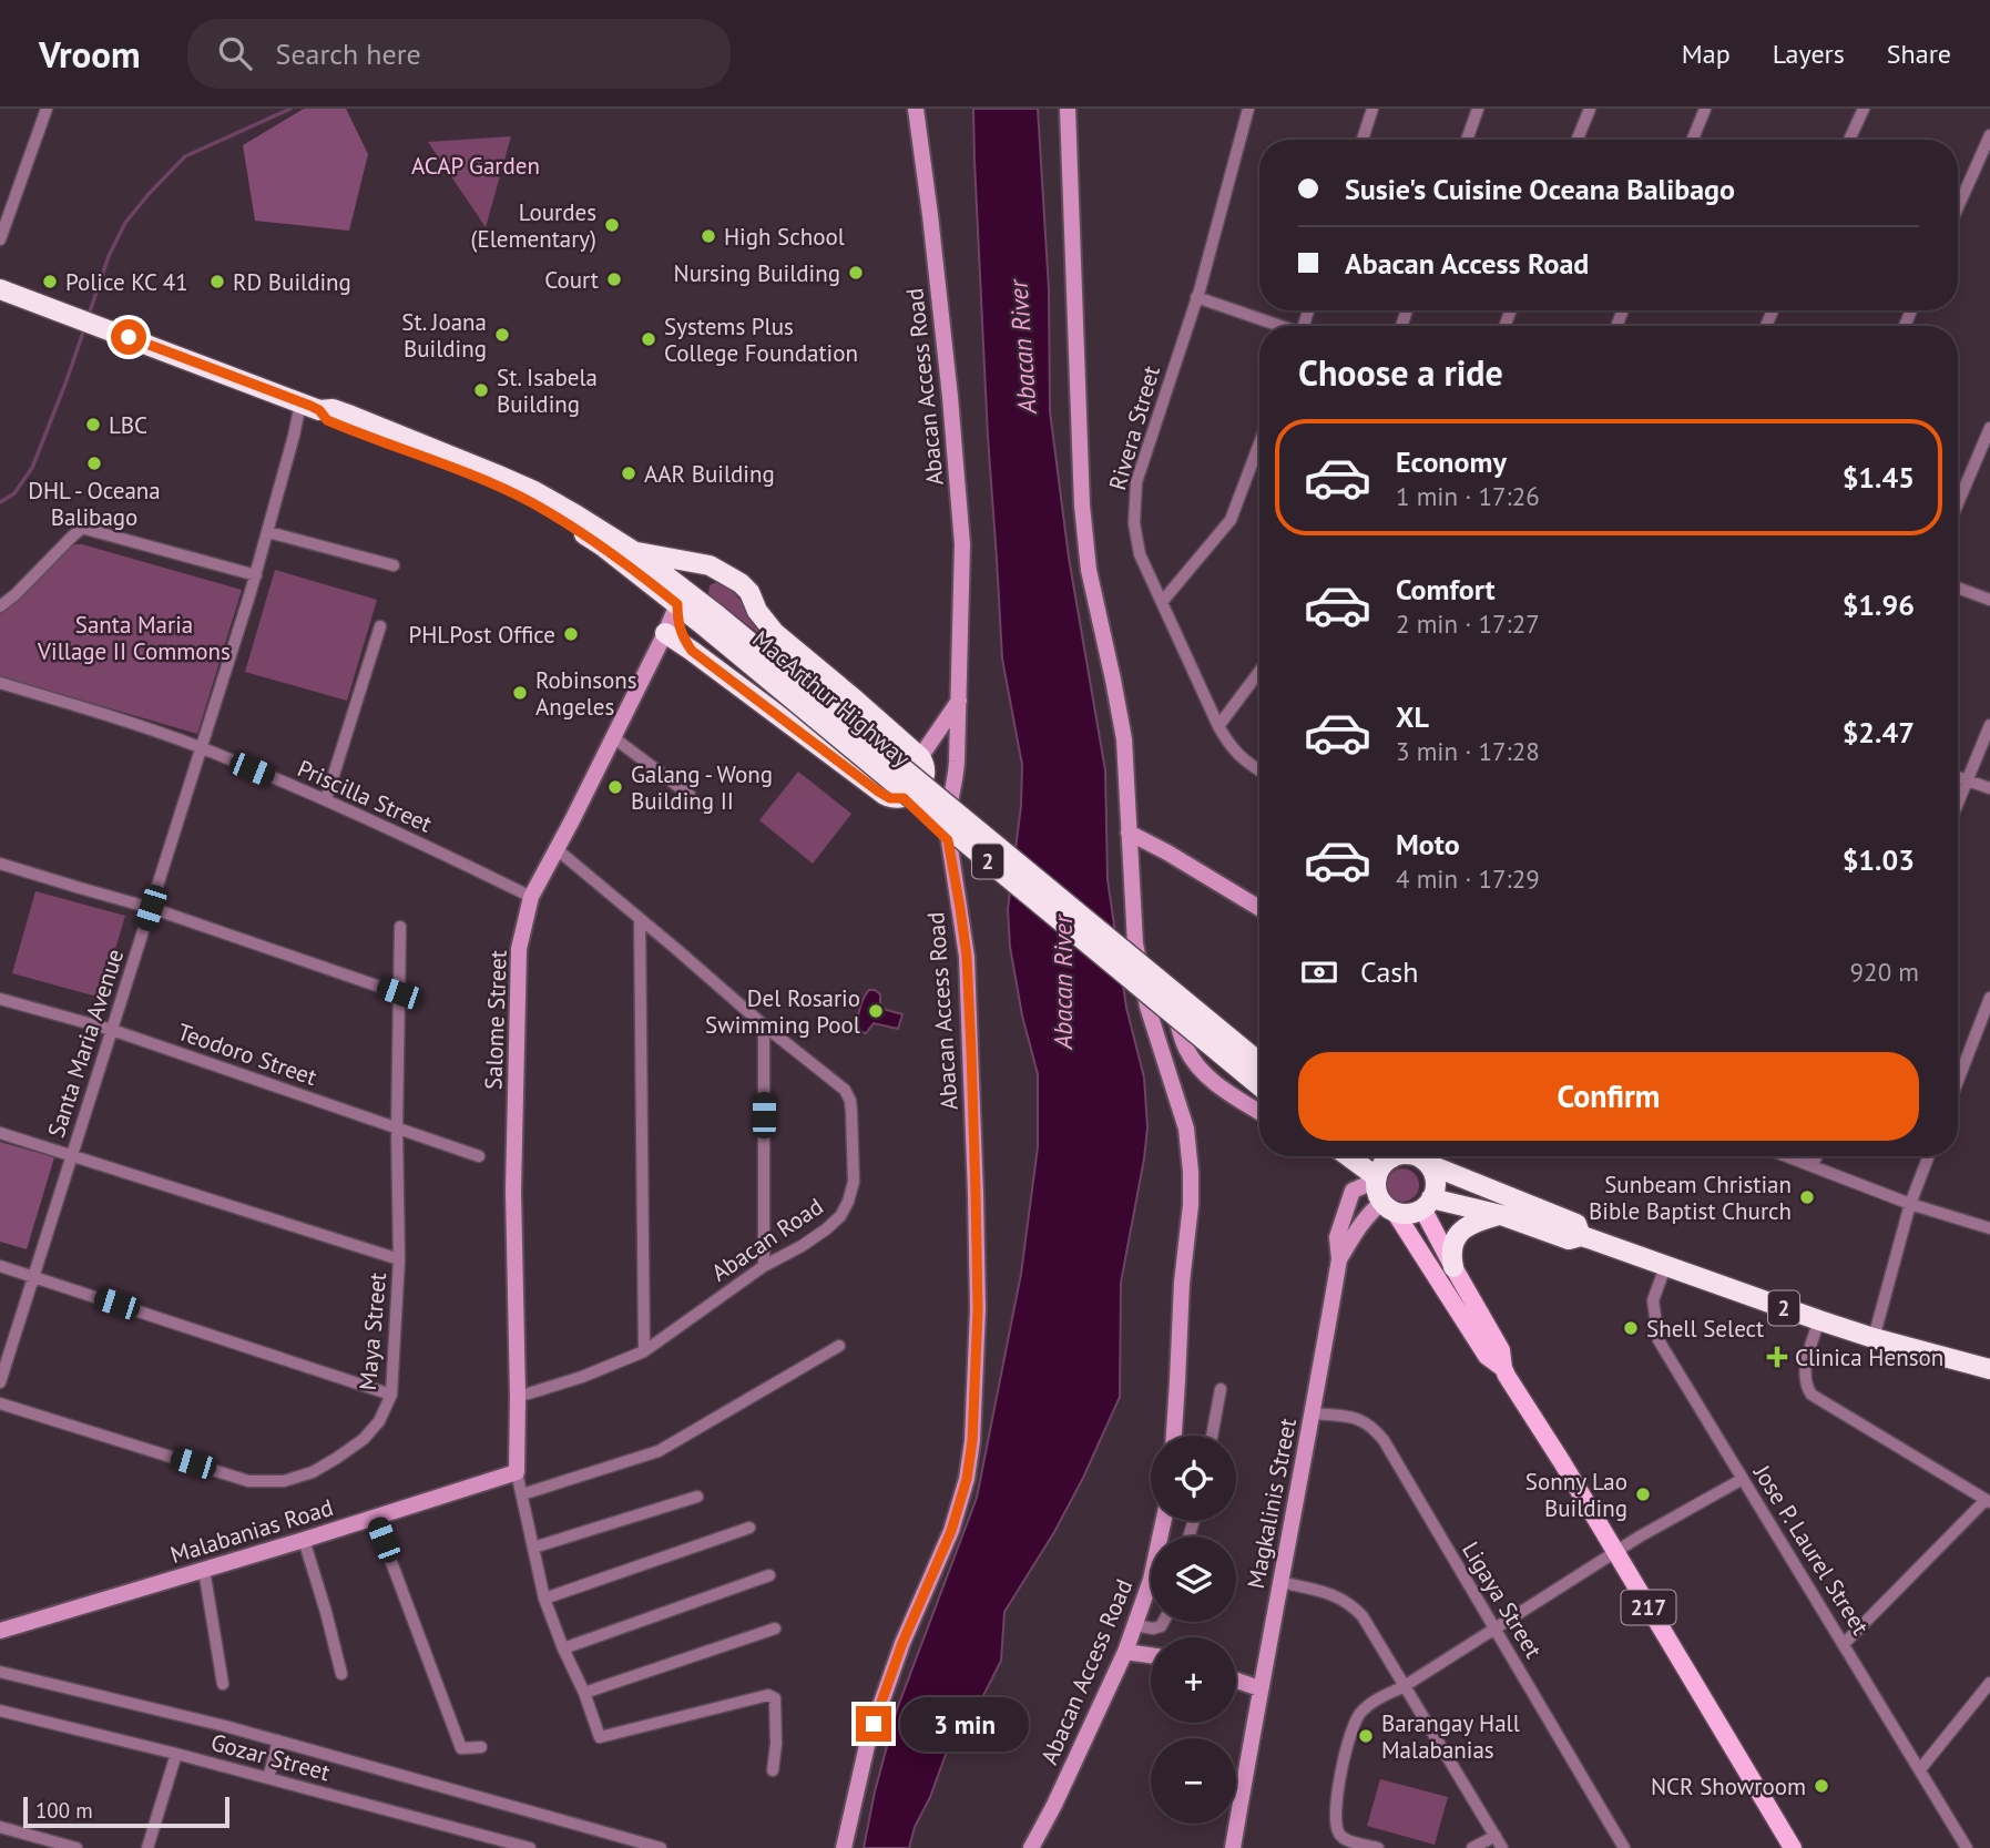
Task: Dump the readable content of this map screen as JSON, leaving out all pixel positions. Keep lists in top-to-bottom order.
{
  "streets": {
    "highway": ["MacArthur Highway", "2"],
    "main road": ["217"],
    "street": [
      "Abacan Access Road",
      "Rivera Street",
      "Priscilla Street",
      "Salome Street",
      "Santa Maria Avenue",
      "Teodoro Street",
      "Abacan Road",
      "Maya Street",
      "Magkalinis Street",
      "Malabanias Road",
      "Jose P. Laurel Street",
      "Ligaya Street",
      "Gozar Street"
    ]
  },
  "crossings": [
    ["MacArthur Highway", "Salome Street"],
    ["MacArthur Highway", "Santa Maria Avenue"],
    ["Priscilla Street", "Salome Street"],
    ["Priscilla Street", "Santa Maria Avenue"],
    ["2", "Magkalinis Street"],
    ["2", "Jose P. Laurel Street"],
    ["2", "217"],
    ["Salome Street", "Abacan Road"],
    ["Salome Street", "Malabanias Road"],
    ["Santa Maria Avenue", "Teodoro Street"],
    ["Teodoro Street", "Maya Street"],
    ["Magkalinis Street", "Ligaya Street"],
    ["Magkalinis Street", "217"]
  ],
  "water": ["Abacan River"],
  "parks": ["ACAP Garden", "Santa Maria Village II Commons"],
  "places": {
    "other": [
      "Lourdes (Elementary)",
      "High School",
      "Nursing Building",
      "Court",
      "Police KC 41",
      "RD Building",
      "St. Joana Building",
      "Systems Plus College Foundation",
      "St. Isabela Building",
      "LBC",
      "DHL - Oceana Balibago",
      "AAR Building",
      "PHLPost Office",
      "Robinsons Angeles",
      "Galang - Wong Building II",
      "Del Rosario Swimming Pool",
      "Sunbeam Christian Bible Baptist Church",
      "Shell Select",
      "Sonny Lao Building",
      "Barangay Hall Malabanias",
      "NCR Showroom"
    ],
    "health": ["Clinica Henson"]
  },
  "scale_bar": "100 m",
  "page": {
    "header": "Vroom",
    "search": "Search here",
    "nav": ["Map", "Layers", "Share"],
    "banner": ["Susie's Cuisine Oceana Balibago", "Abacan Access Road"],
    "heading": "Choose a ride",
    "list": [
      {
        "name": "Economy",
        "note": "1 min · 17:26",
        "value": "$1.45"
      },
      {
        "name": "Comfort",
        "note": "2 min · 17:27",
        "value": "$1.96"
      },
      {
        "name": "XL",
        "note": "3 min · 17:28",
        "value": "$2.47"
      },
      {
        "name": "Moto",
        "note": "4 min · 17:29",
        "value": "$1.03"
      }
    ],
    "pay": ["Cash", "920 m"],
    "buttons": "Confirm",
    "map_buttons": ["+", "−"],
    "bubble": "3 min",
    "scale": "100 m"
  }
}
